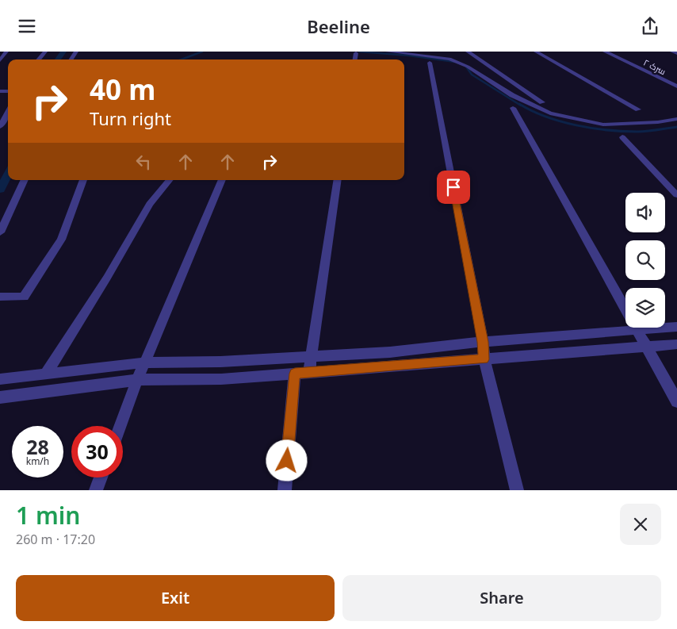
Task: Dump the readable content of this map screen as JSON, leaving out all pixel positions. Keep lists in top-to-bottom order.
{
  "streets": {
    "street": ["سرک۲۰"]
  },
  "page": {
    "header": "Beeline",
    "turn": ["40 m", "Turn right"],
    "speed": "28 km/h",
    "limit": "30",
    "heading": ["1 min", "260 m · 17:20"],
    "buttons": ["Exit", "Share"]
  }
}
